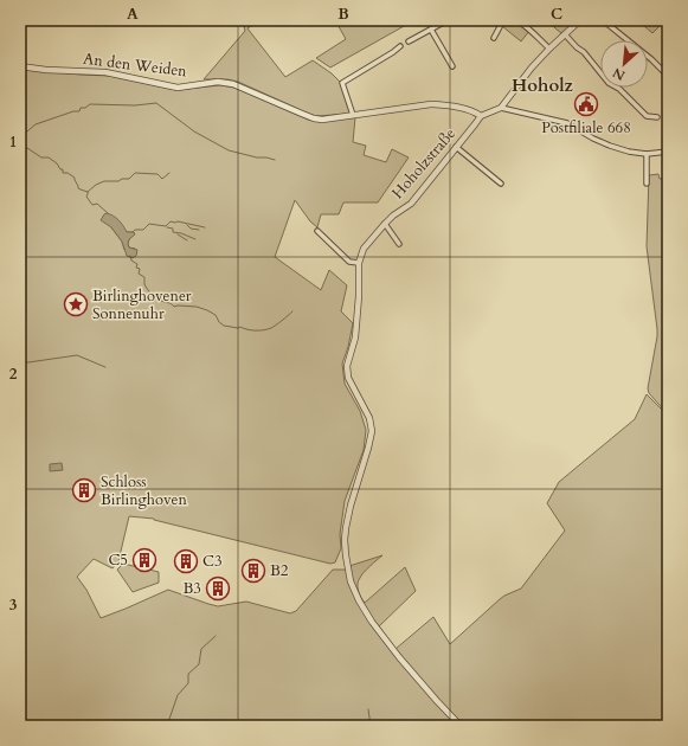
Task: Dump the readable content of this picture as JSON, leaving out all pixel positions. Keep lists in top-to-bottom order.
{
  "streets": {
    "street": ["An den Weiden", "Hoholzstraße"]
  },
  "crossings": [
    ["An den Weiden", "Hoholzstraße"]
  ],
  "districts": ["Hoholz"],
  "places": {
    "public building": ["Postfiliale 668"],
    "place": ["Birlinghovener Sonnenuhr"],
    "building": [
      "Schloss Birlinghoven",
      "C5",
      "C3",
      "B2",
      "B3"
    ]
  },
  "north": "bottom left",
  "grid": {
    "columns": ["A", "B", "C"],
    "rows": ["1", "2", "3"]
  }
}
